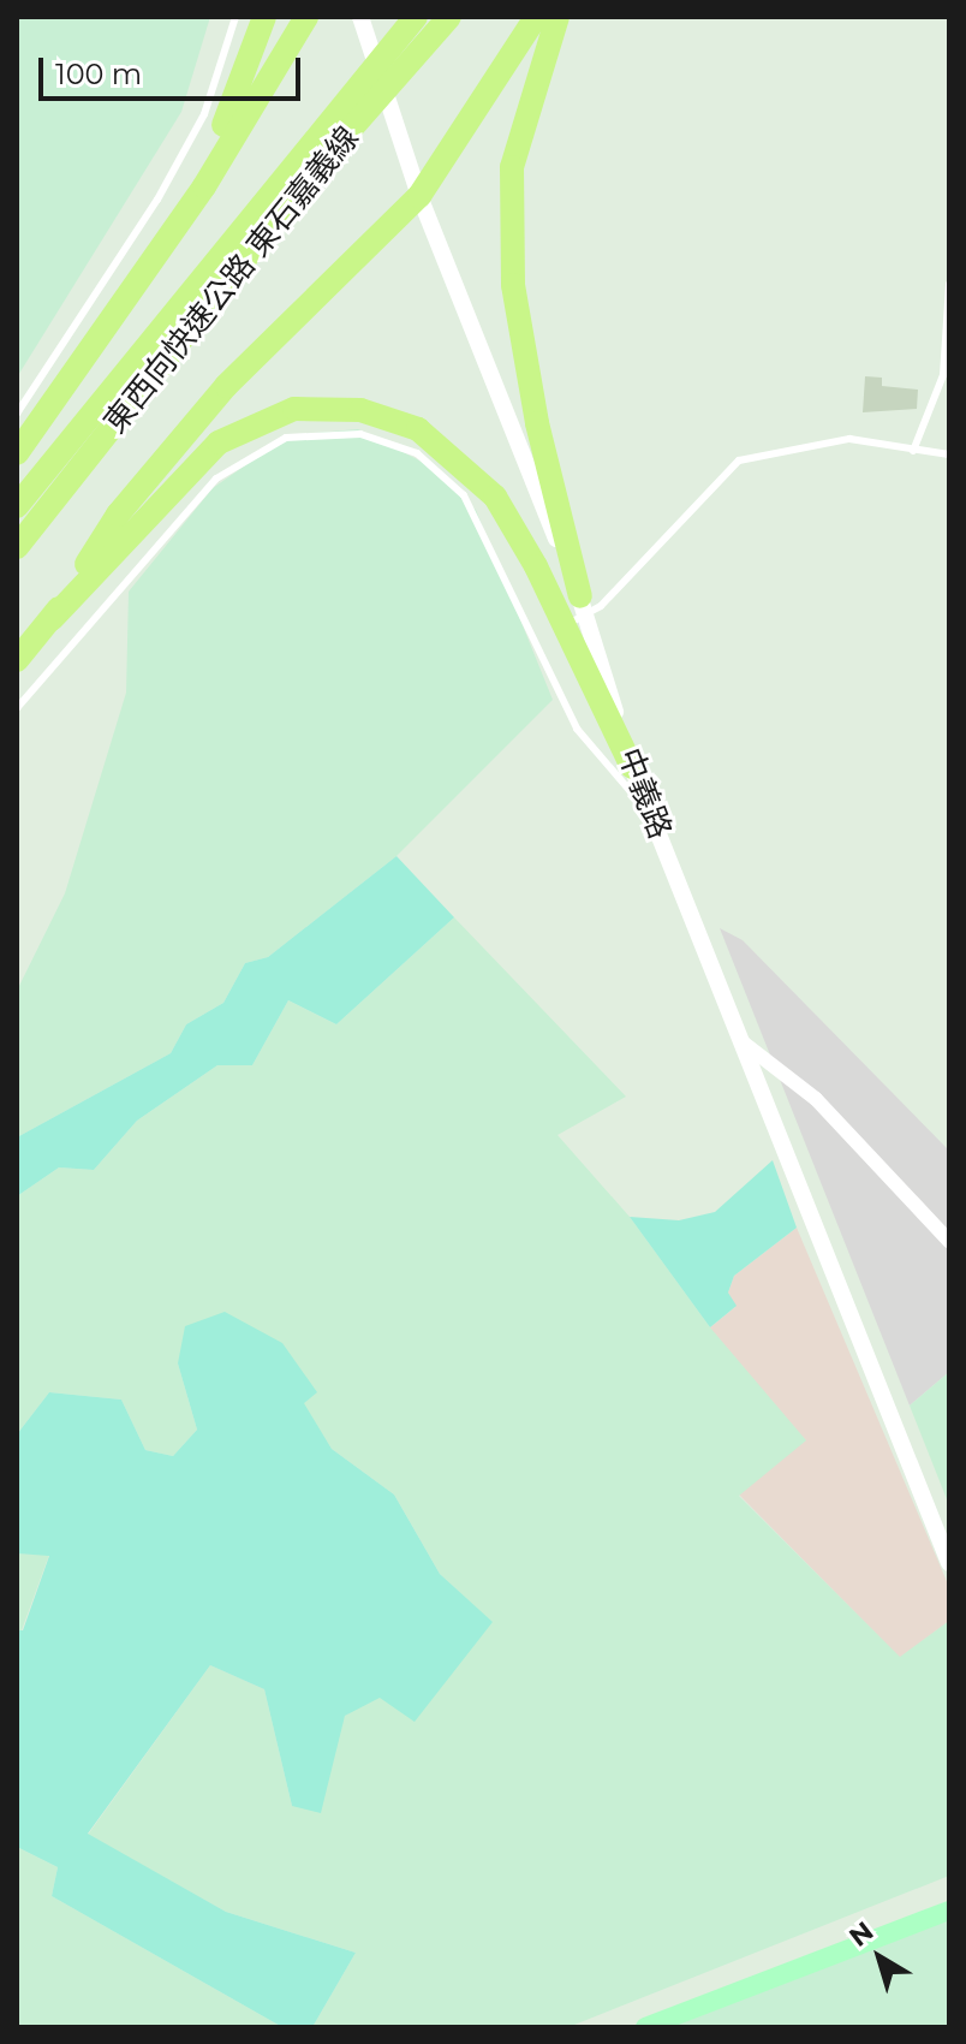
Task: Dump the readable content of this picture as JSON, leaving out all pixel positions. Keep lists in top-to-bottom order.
{
  "streets": {
    "highway": ["東西向快速公路 東石嘉義線"],
    "street": ["中義路"]
  },
  "scale_bar": "100 m",
  "north": "top left"
}
